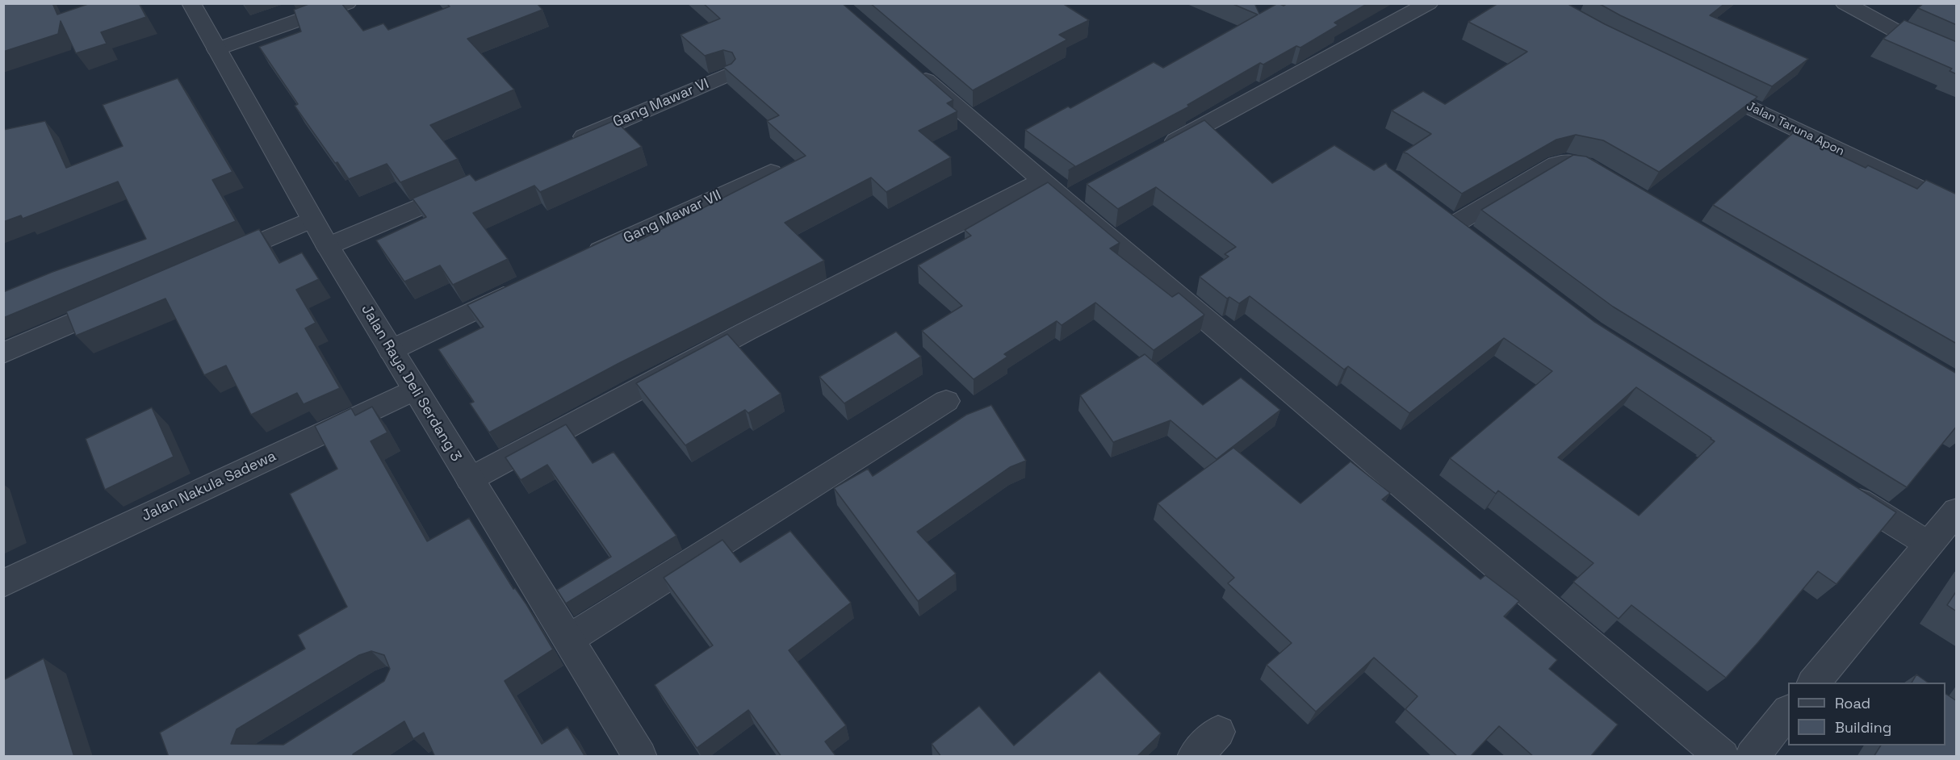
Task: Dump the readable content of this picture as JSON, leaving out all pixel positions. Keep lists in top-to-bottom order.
{
  "streets": {
    "street": [
      "Gang Mawar VI",
      "Jalan Taruna Apon",
      "Gang Mawar VII",
      "Jalan Raya Deli Serdang 3",
      "Jalan Nakula Sadewa"
    ]
  },
  "crossings": [
    ["Jalan Raya Deli Serdang 3", "Jalan Nakula Sadewa"]
  ],
  "legend": ["Road", "Building"]
}
